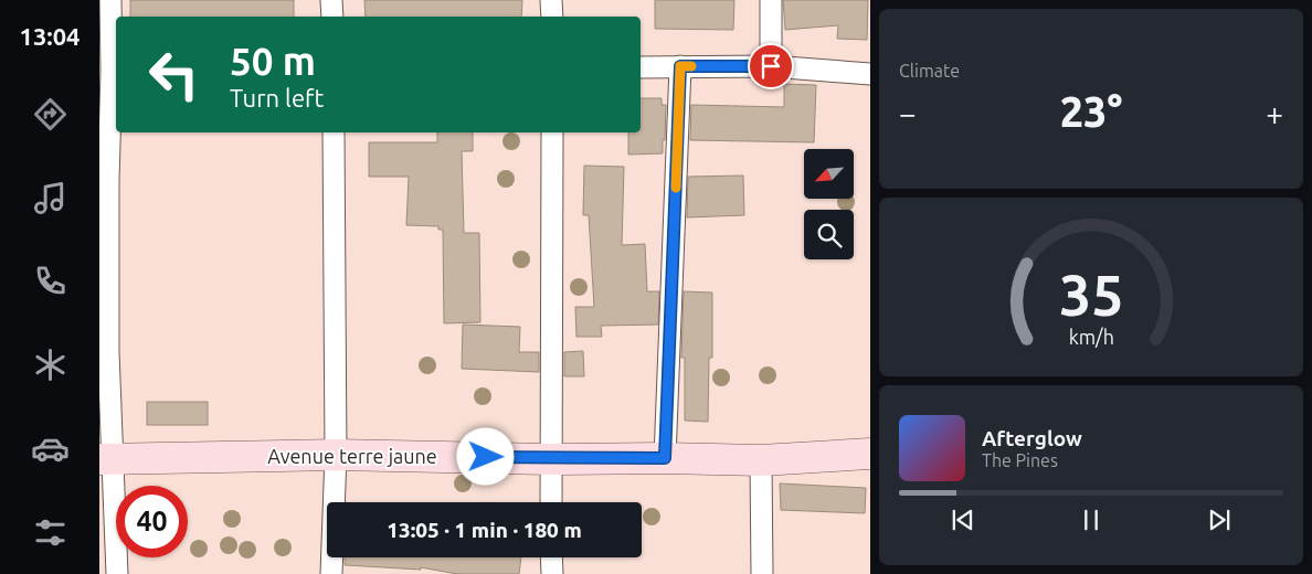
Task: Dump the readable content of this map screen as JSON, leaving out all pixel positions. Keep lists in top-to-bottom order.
{
  "streets": {
    "street": ["Avenue terre jaune"]
  },
  "north": "bottom left",
  "page": {
    "tabs": "13:04",
    "tile": "Climate",
    "turn": ["50 m", "Turn left"],
    "heat": ["−", "23°", "+"],
    "song": ["Afterglow", "The Pines"],
    "limit": "40",
    "trip": "13:05 · 1 min · 180 m",
    "gauge": ["35", "km/h"]
  }
}
